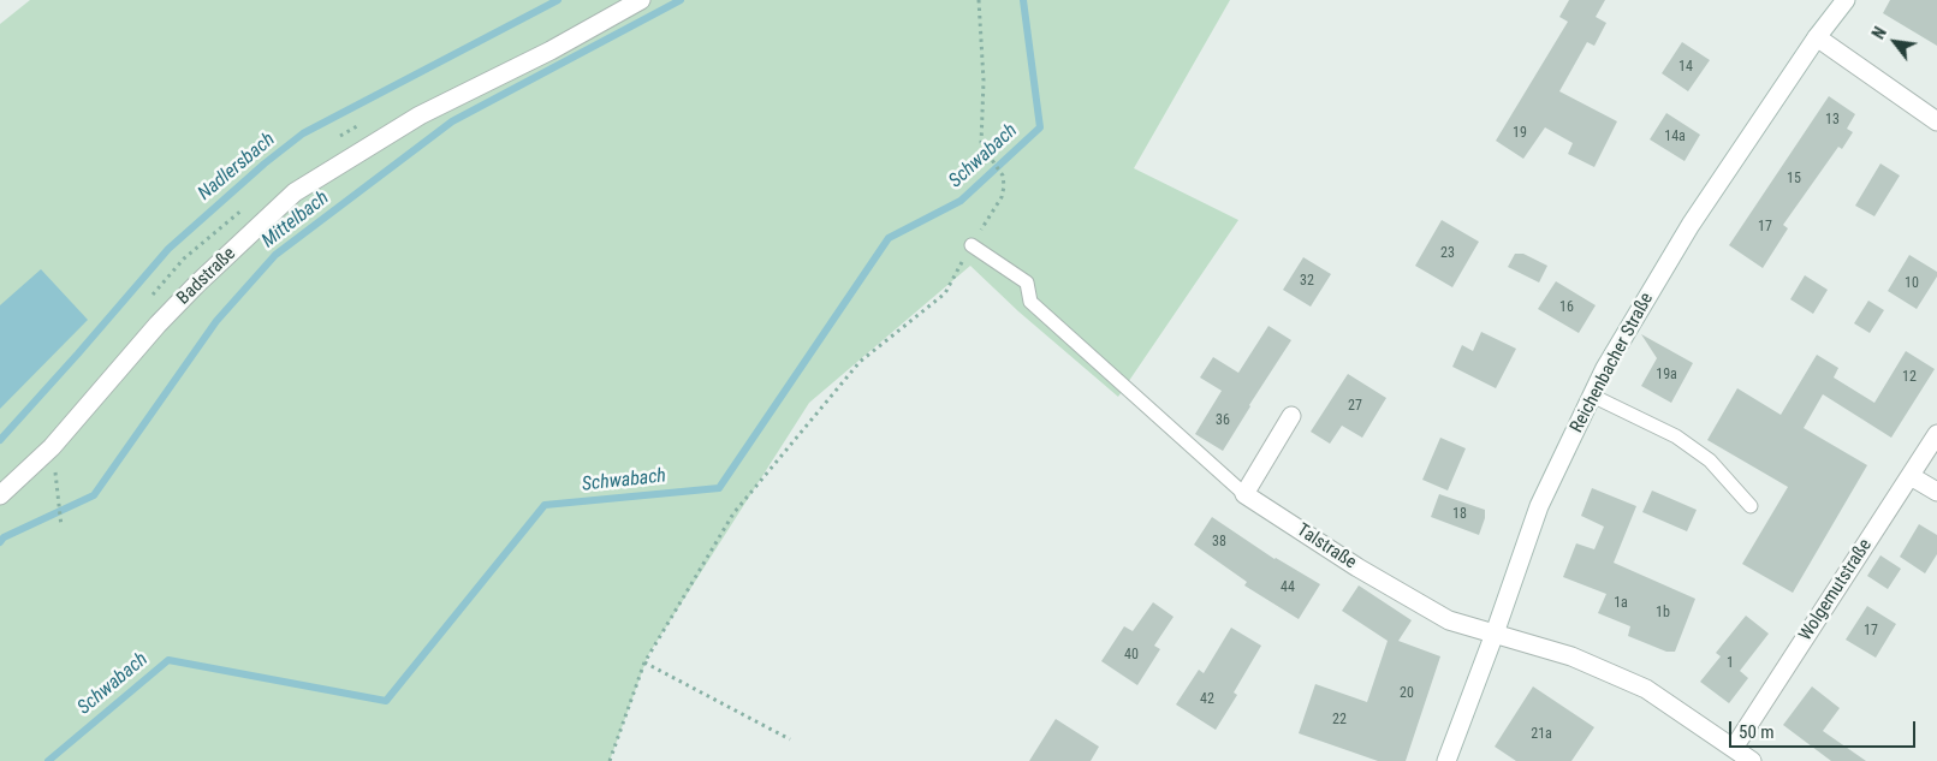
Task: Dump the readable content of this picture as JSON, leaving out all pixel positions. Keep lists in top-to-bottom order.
{
  "streets": {
    "street": [
      "Badstraße",
      "Reichenbacher Straße",
      "Talstraße",
      "Wolgemutstraße"
    ]
  },
  "crossings": [
    ["Reichenbacher Straße", "Talstraße"],
    ["Talstraße", "Wolgemutstraße"]
  ],
  "water": ["Schwabach", "Nadlersbach", "Mittelbach"],
  "house_numbers": [
    "14",
    "13",
    "19",
    "14a",
    "15",
    "17",
    "23",
    "32",
    "10",
    "16",
    "19a",
    "12",
    "27",
    "36",
    "18",
    "38",
    "44",
    "1a",
    "1b",
    "17",
    "40",
    "1",
    "20",
    "42",
    "22",
    "21a"
  ],
  "scale_bar": "50 m",
  "north": "top left"
}
